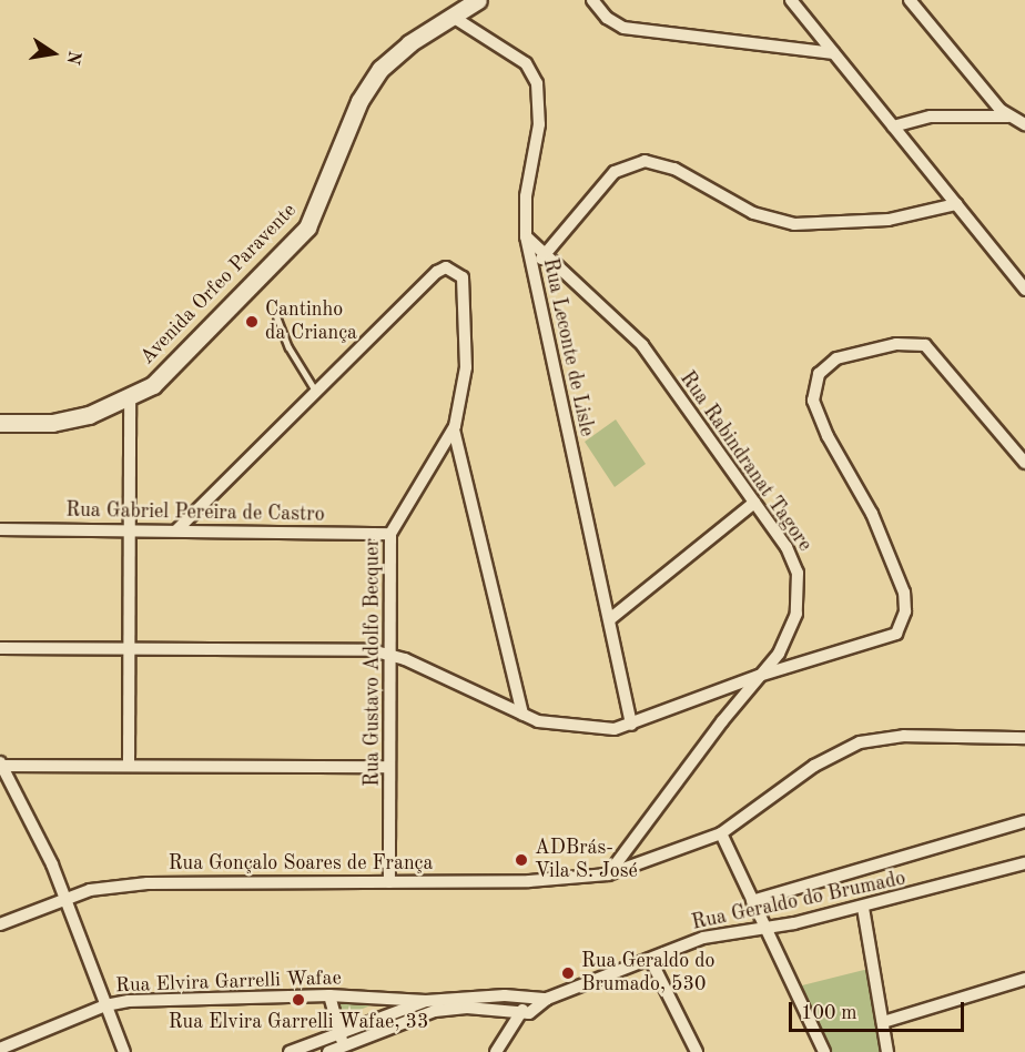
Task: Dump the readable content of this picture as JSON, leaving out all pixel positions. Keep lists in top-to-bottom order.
{
  "streets": {
    "main road": ["Avenida Orfeo Paravente"],
    "street": [
      "Rua Leconte de Lisle",
      "Rua Rabindranat Tagore",
      "Rua Gabriel Pereira de Castro",
      "Rua Gustavo Adolfo Becquer",
      "Rua Gonçalo Soares de França",
      "Rua Geraldo do Brumado",
      "Rua Elvira Garrelli Wafae"
    ]
  },
  "crossings": [
    ["Avenida Orfeo Paravente", "Rua Leconte de Lisle"],
    ["Rua Leconte de Lisle", "Rua Rabindranat Tagore"],
    ["Rua Rabindranat Tagore", "Rua Gonçalo Soares de França"],
    ["Rua Gabriel Pereira de Castro", "Rua Gustavo Adolfo Becquer"],
    ["Rua Gustavo Adolfo Becquer", "Rua Gonçalo Soares de França"]
  ],
  "places": [
    "Cantinho da Criança",
    "ADBrás- Vila S. José",
    "Rua Geraldo do Brumado, 530",
    "Rua Elvira Garrelli Wafae, 33"
  ],
  "scale_bar": "100 m",
  "north": "right"
}
